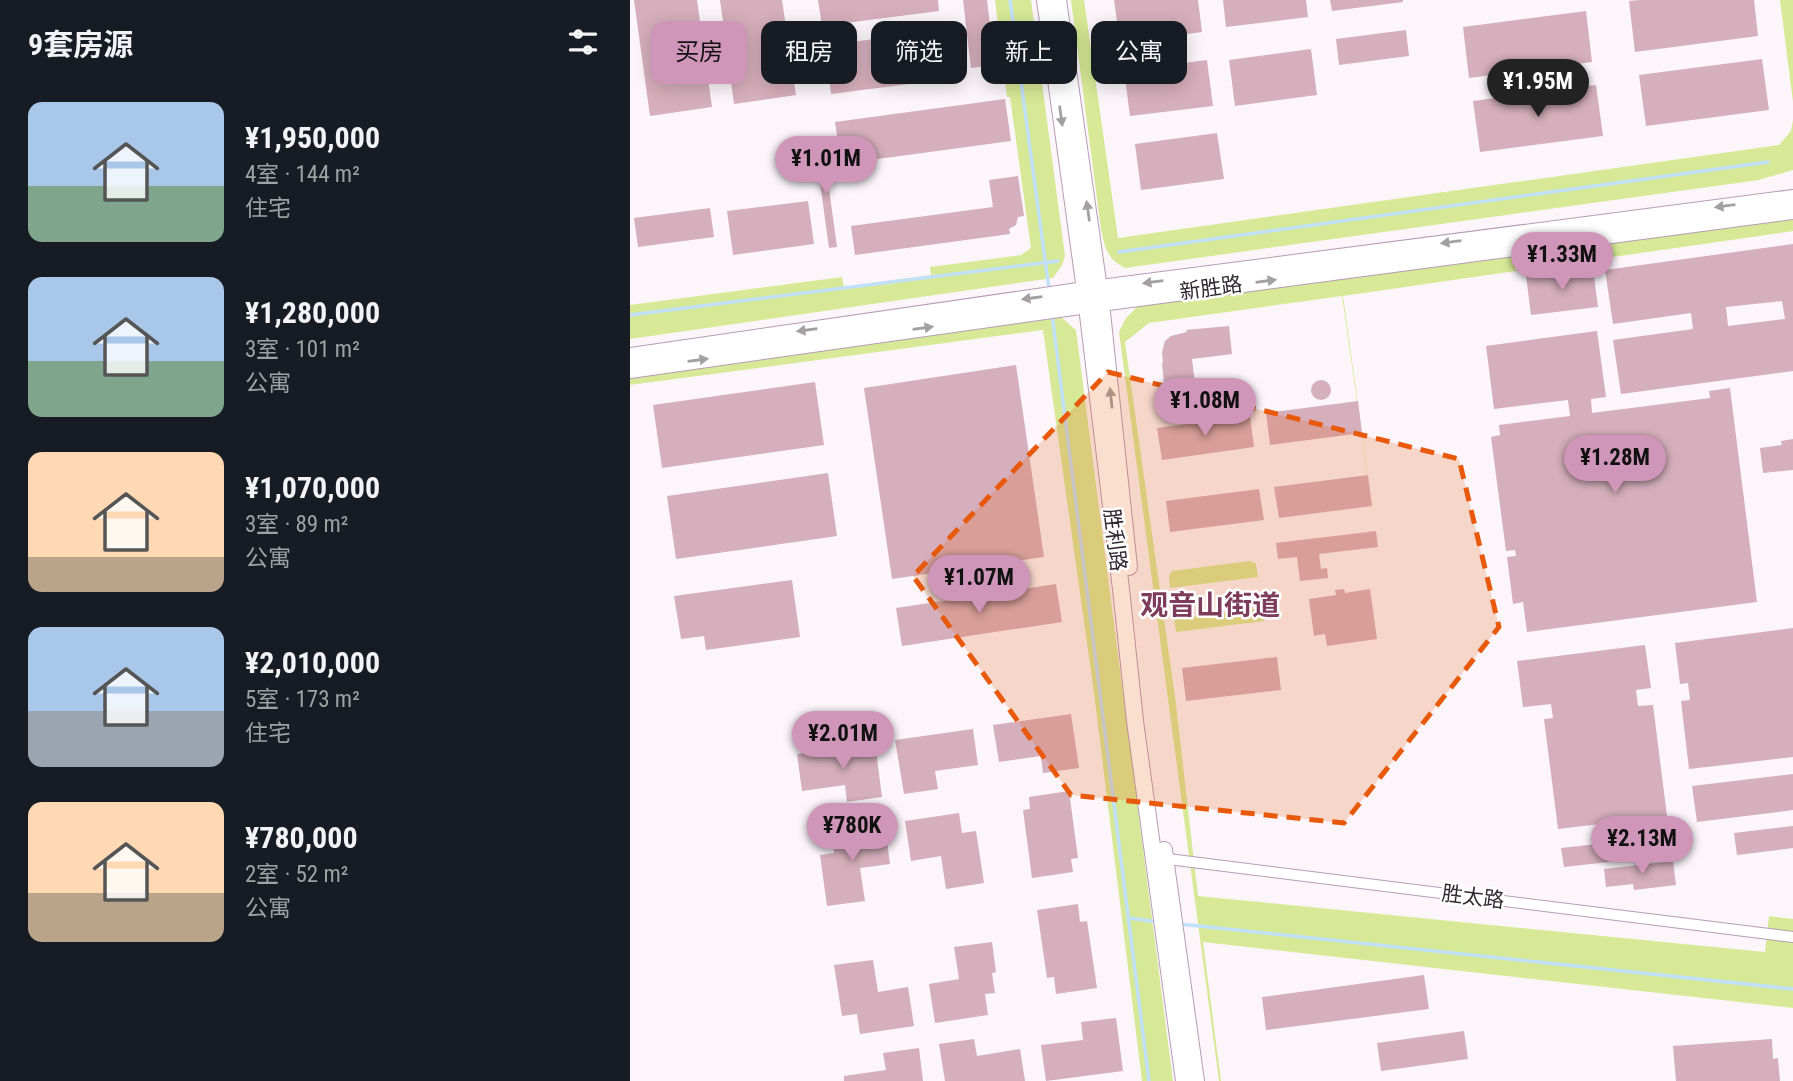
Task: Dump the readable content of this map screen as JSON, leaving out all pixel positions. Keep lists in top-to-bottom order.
{
  "streets": {
    "street": ["新胜路", "胜利路", "胜太路"]
  },
  "crossings": [
    ["新胜路", "胜利路"],
    ["胜利路", "胜太路"]
  ],
  "districts": ["观音山街道"],
  "page": {
    "heading": "9套房源",
    "chip": [
      "买房",
      "租房",
      "筛选",
      "新上",
      "公寓"
    ],
    "price": [
      "¥1.95M",
      "¥1.01M",
      "¥1.33M",
      "¥1.08M",
      "¥1.28M",
      "¥1.07M",
      "¥2.01M",
      "¥780K",
      "¥2.13M"
    ],
    "list": [
      {
        "name": "¥1,950,000",
        "note": "4室 · 144 m² · 住宅"
      },
      {
        "name": "¥1,280,000",
        "note": "3室 · 101 m² · 公寓"
      },
      {
        "name": "¥1,070,000",
        "note": "3室 · 89 m² · 公寓"
      },
      {
        "name": "¥2,010,000",
        "note": "5室 · 173 m² · 住宅"
      },
      {
        "name": "¥780,000",
        "note": "2室 · 52 m² · 公寓"
      }
    ]
  }
}
